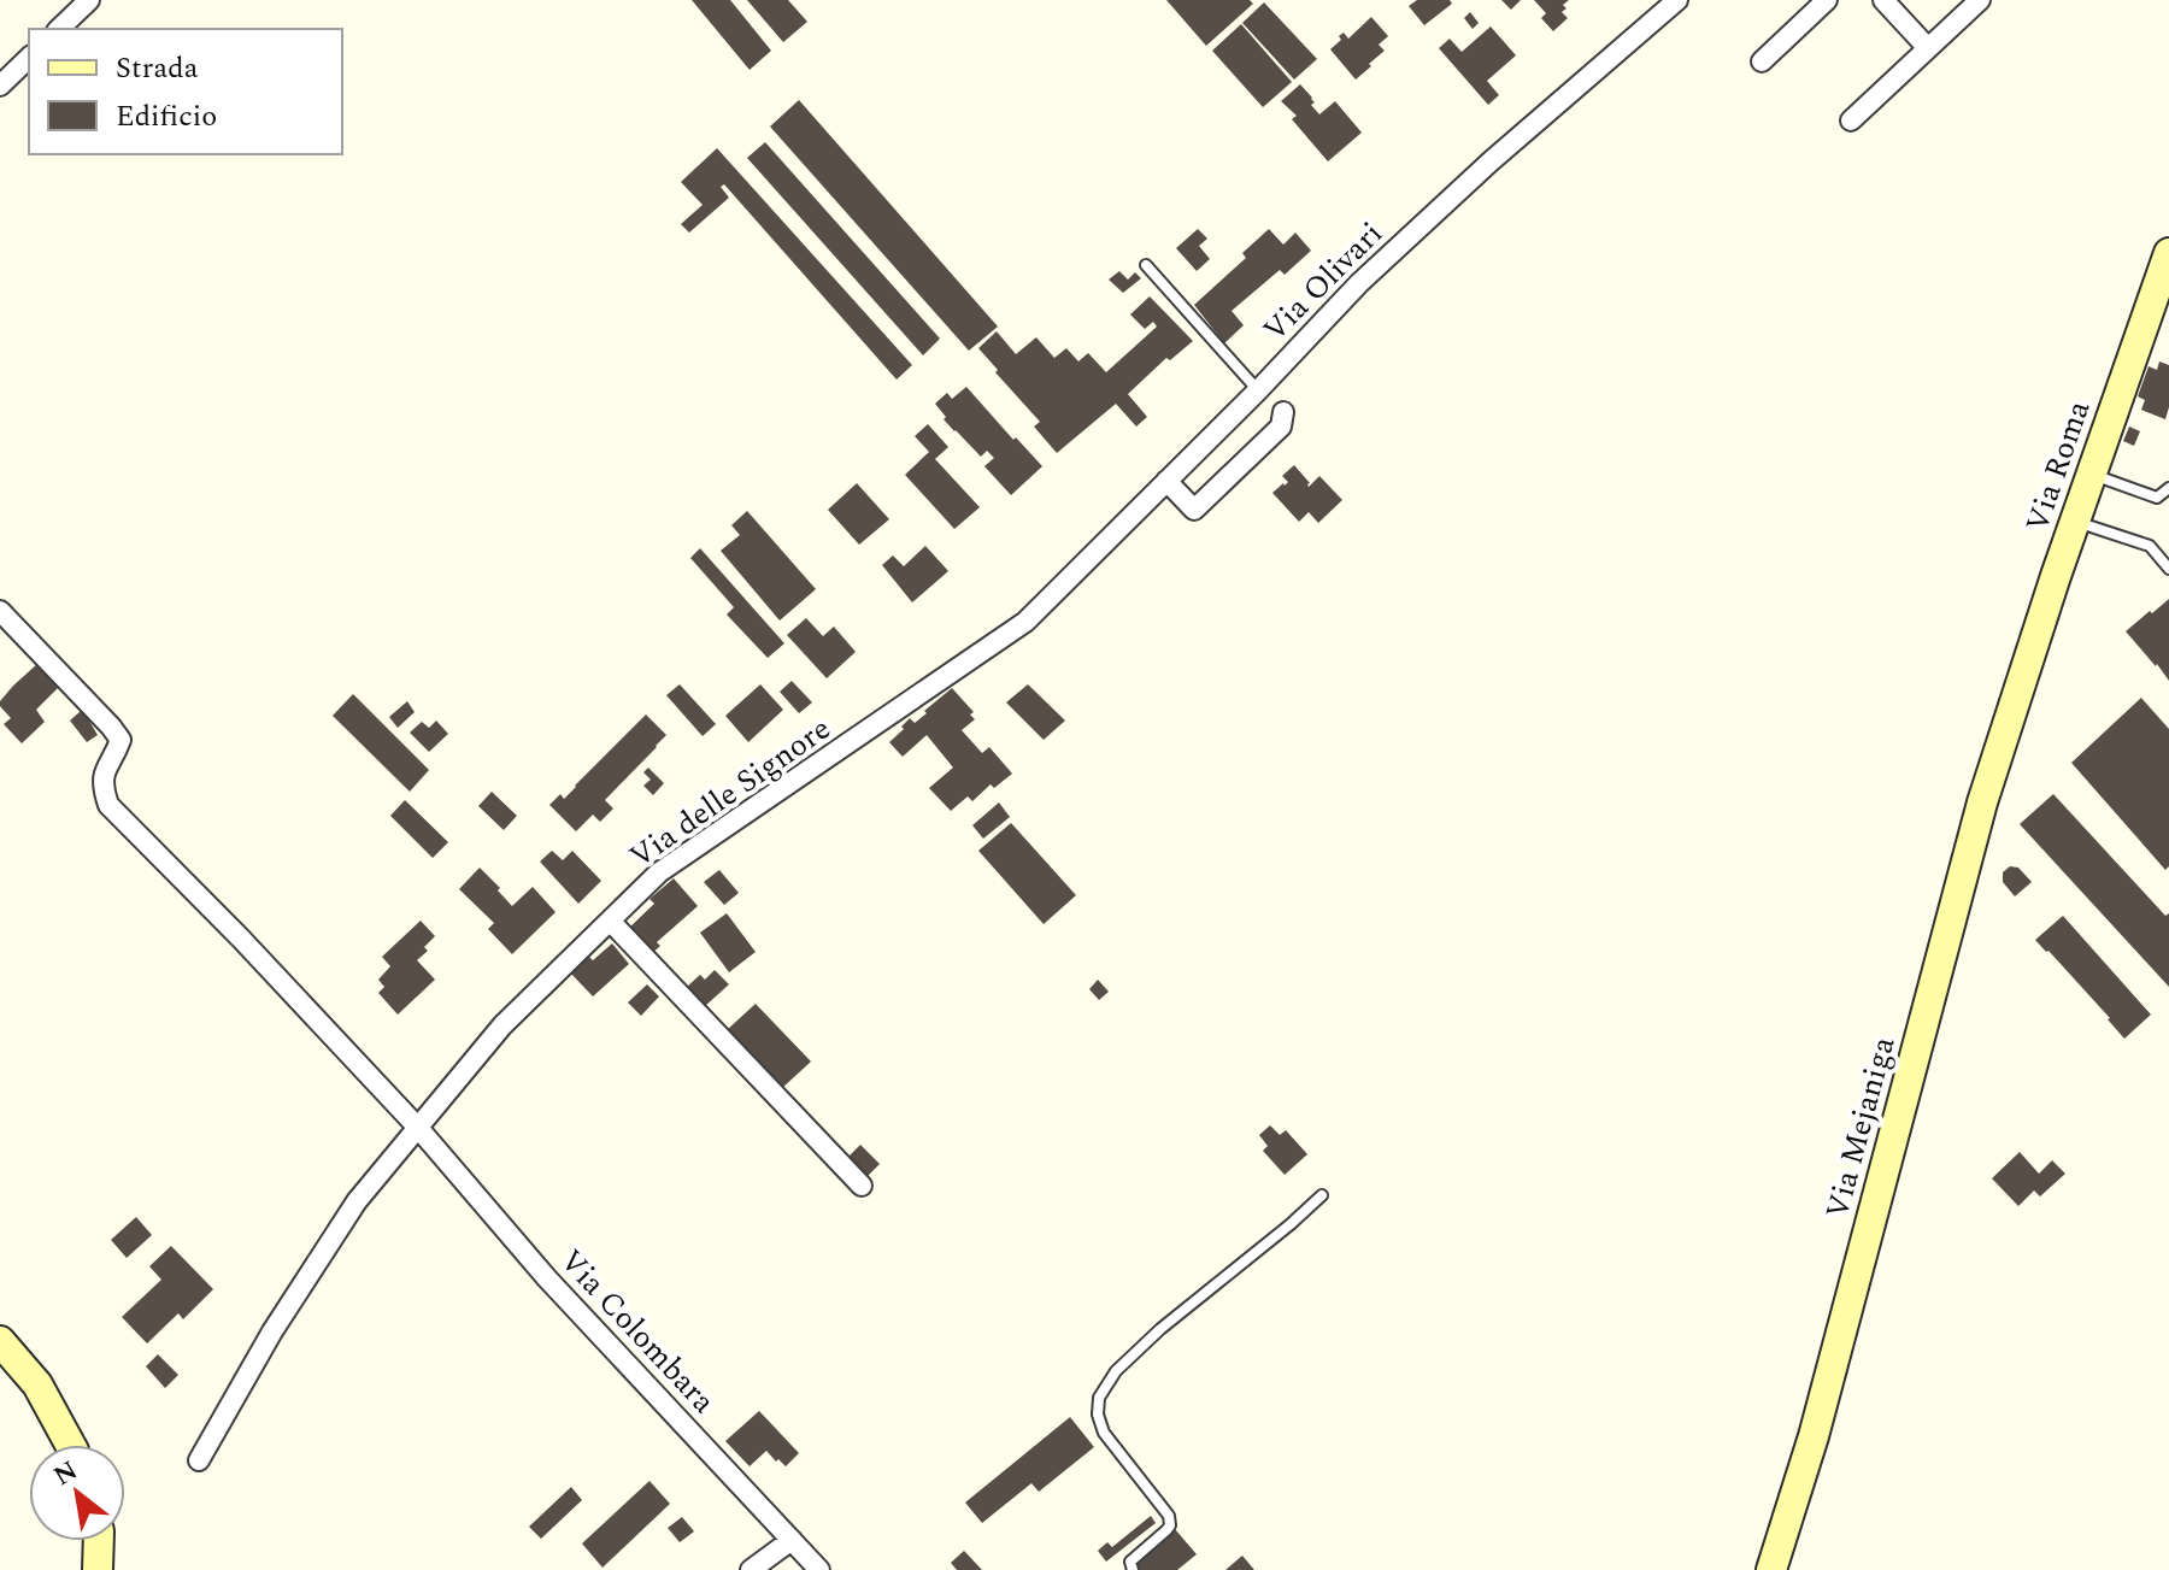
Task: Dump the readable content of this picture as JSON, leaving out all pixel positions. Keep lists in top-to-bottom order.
{
  "streets": {
    "main road": ["Via Roma", "Via Mejaniga"],
    "street": ["Via Olivari", "Via delle Signore", "Via Colombara"]
  },
  "crossings": [
    ["Via Olivari", "Via delle Signore"],
    ["Via Roma", "Via Mejaniga"],
    ["Via delle Signore", "Via Colombara"]
  ],
  "legend": ["Strada", "Edificio"],
  "north": "top left"
}
